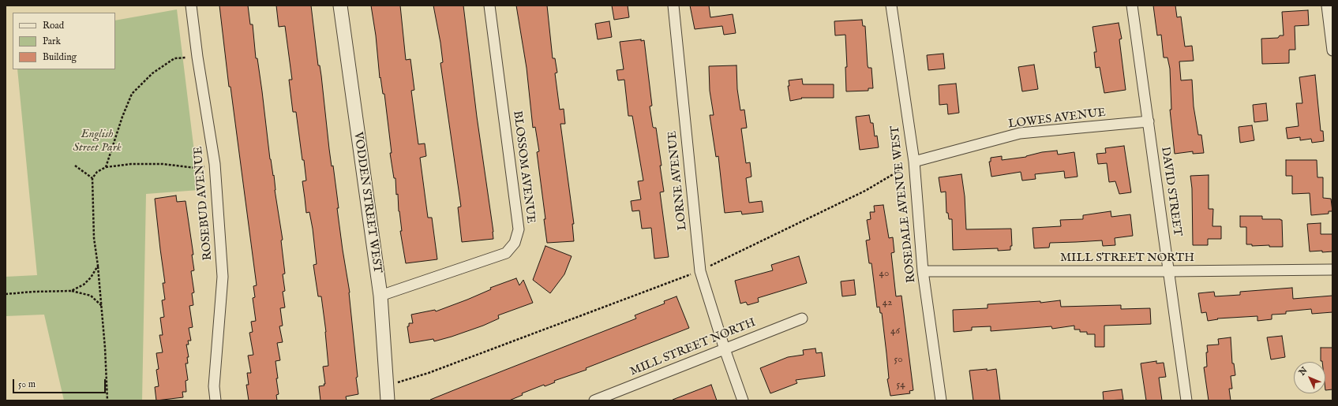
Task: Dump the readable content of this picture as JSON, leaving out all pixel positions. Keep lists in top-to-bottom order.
{
  "streets": {
    "street": [
      "LOWES AVENUE",
      "BLOSSOM AVENUE",
      "LORNE AVENUE",
      "DAVID STREET",
      "VODDEN STREET WEST",
      "ROSEBUD AVENUE",
      "ROSEDALE AVENUE WEST",
      "MILL STREET NORTH"
    ]
  },
  "crossings": [
    ["LOWES AVENUE", "DAVID STREET"],
    ["LOWES AVENUE", "ROSEDALE AVENUE WEST"],
    ["BLOSSOM AVENUE", "VODDEN STREET WEST"],
    ["LORNE AVENUE", "MILL STREET NORTH"],
    ["DAVID STREET", "MILL STREET NORTH"],
    ["ROSEDALE AVENUE WEST", "MILL STREET NORTH"]
  ],
  "parks": ["English Street Park"],
  "house_numbers": [
    "40",
    "42",
    "46",
    "50",
    "54"
  ],
  "legend": ["Road", "Park", "Building"],
  "scale_bar": "50 m",
  "north": "top left"
}
